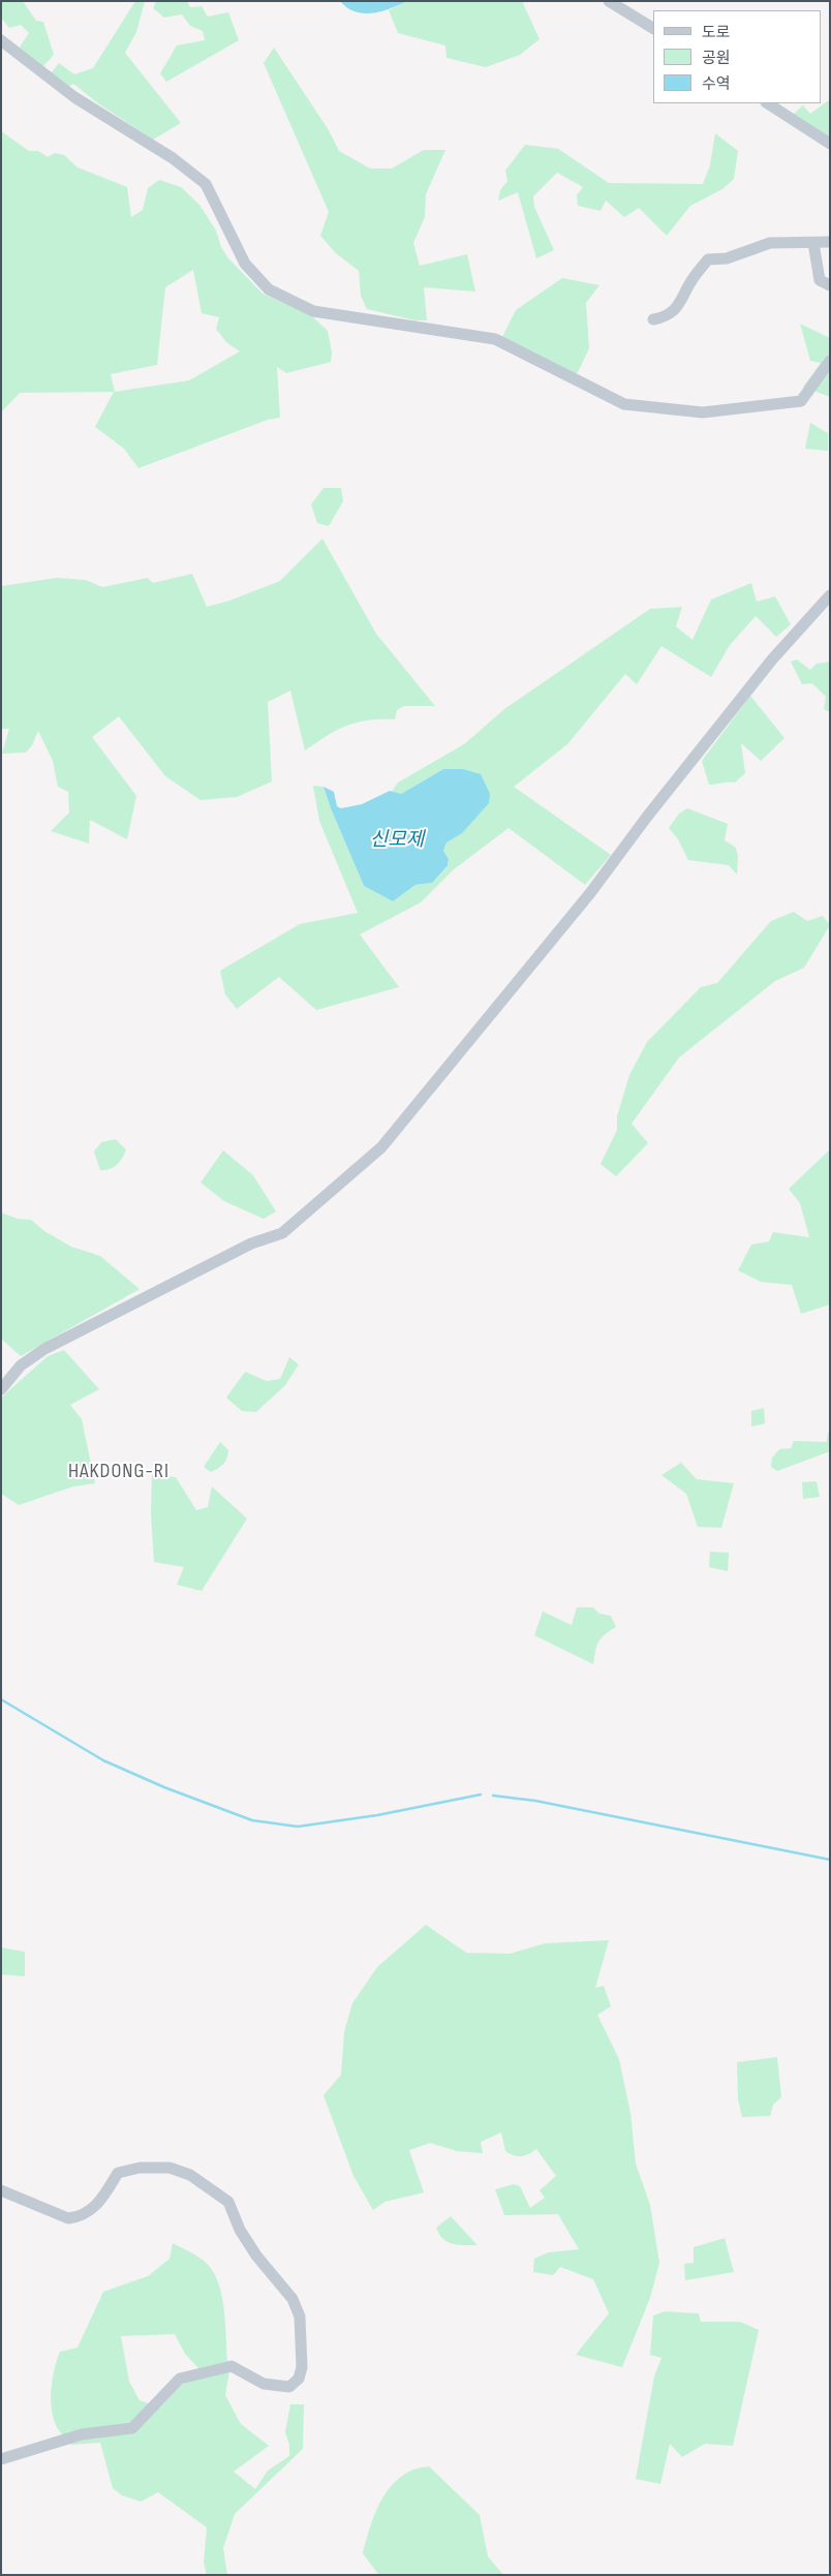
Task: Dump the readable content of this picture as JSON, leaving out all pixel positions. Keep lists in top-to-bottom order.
{
  "districts": ["HAKDONG-RI"],
  "water": ["신모제"],
  "legend": ["도로", "공원", "수역"]
}
